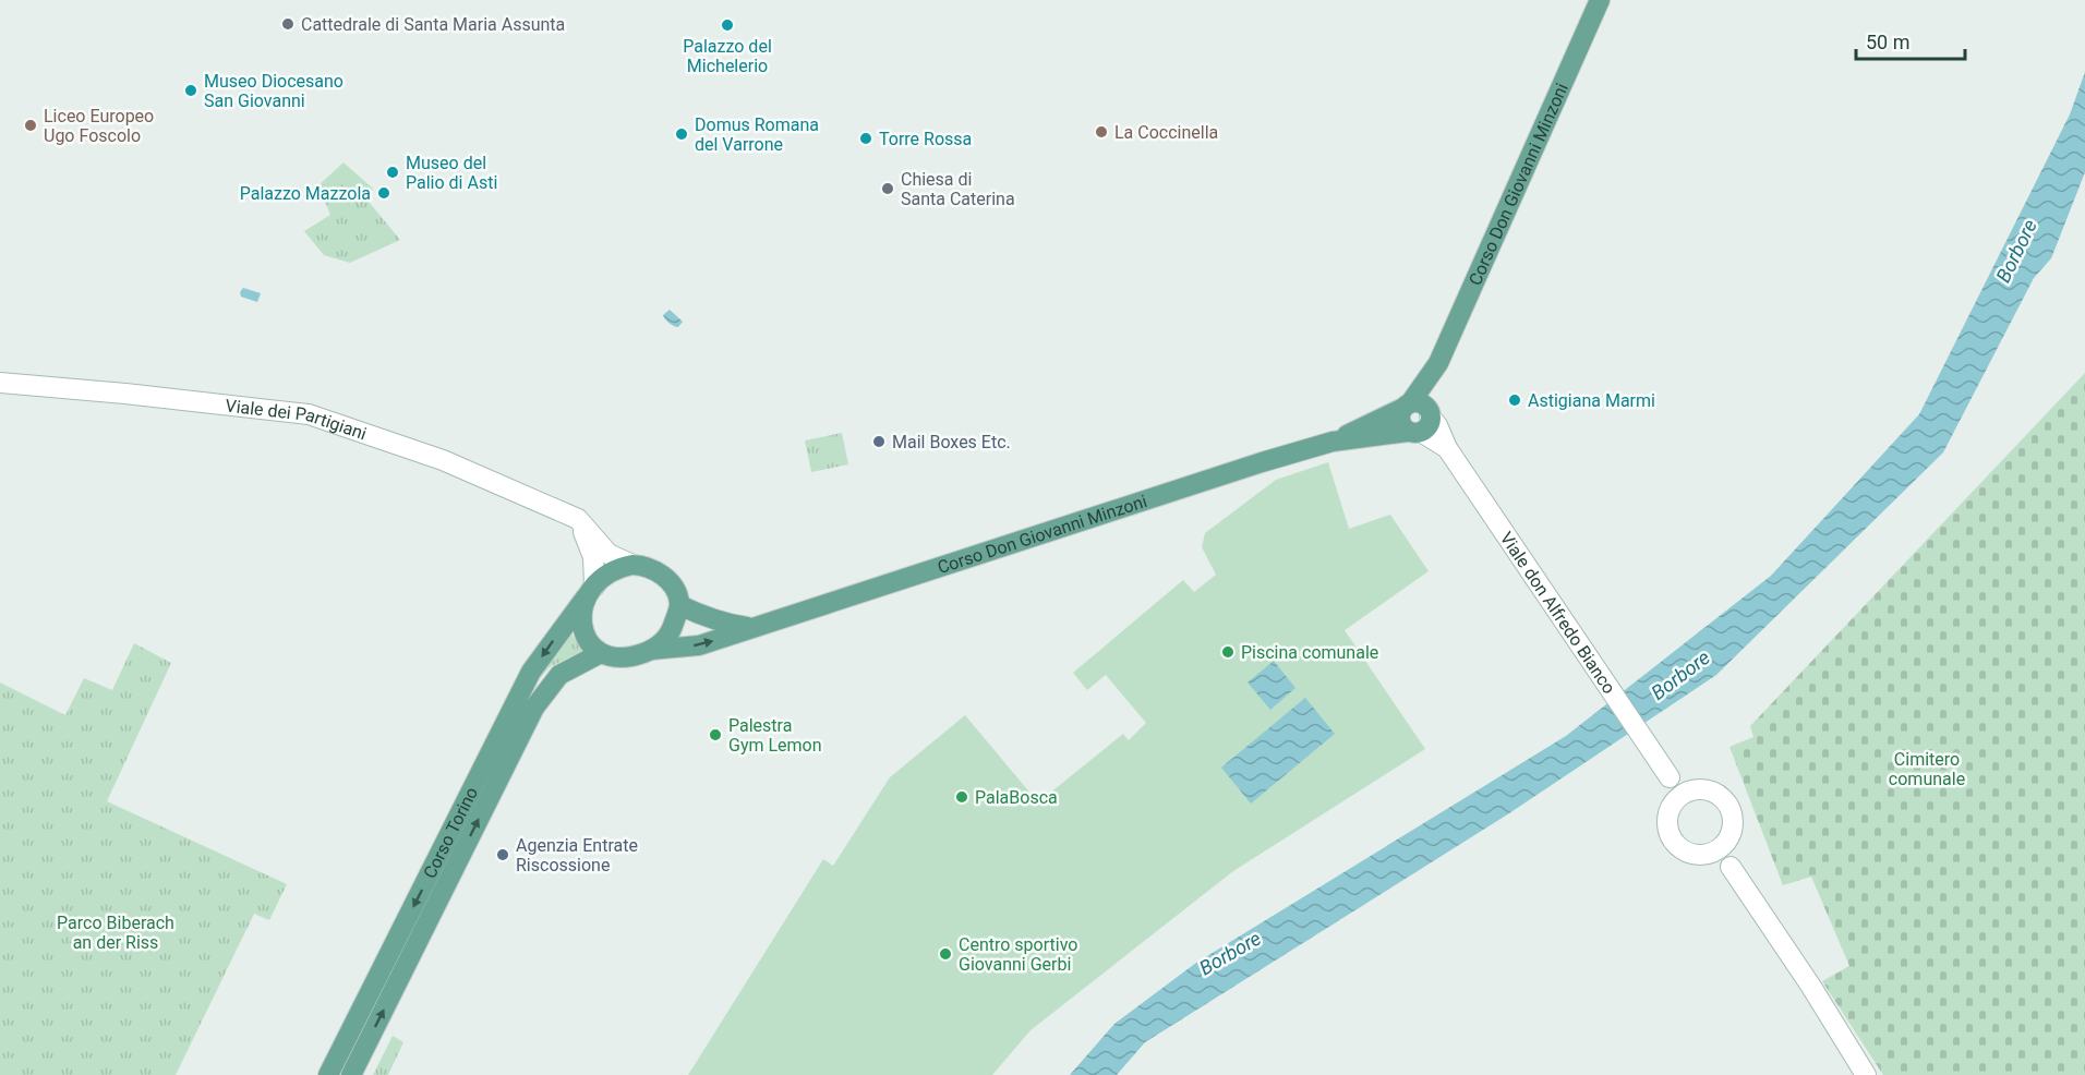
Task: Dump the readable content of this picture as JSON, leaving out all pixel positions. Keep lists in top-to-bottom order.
{
  "streets": {
    "main road": ["Corso Don Giovanni Minzoni", "Corso Torino"],
    "street": ["Viale dei Partigiani", "Viale don Alfredo Bianco"]
  },
  "crossings": [
    ["Corso Don Giovanni Minzoni", "Viale dei Partigiani"],
    ["Corso Don Giovanni Minzoni", "Viale don Alfredo Bianco"],
    ["Corso Don Giovanni Minzoni", "Corso Torino"],
    ["Viale dei Partigiani", "Corso Torino"]
  ],
  "water": ["Borbore"],
  "parks": ["Cimitero comunale", "Parco Biberach an der Riss"],
  "places": [
    "Cattedrale di Santa Maria Assunta",
    "Palazzo del Michelerio",
    "Museo Diocesano San Giovanni",
    "Liceo Europeo Ugo Foscolo",
    "La Coccinella",
    "Domus Romana del Varrone",
    "Torre Rossa",
    "Museo del Palio di Asti",
    "Chiesa di Santa Caterina",
    "Palazzo Mazzola",
    "Astigiana Marmi",
    "Mail Boxes Etc.",
    "Piscina comunale",
    "Palestra Gym Lemon",
    "PalaBosca",
    "Agenzia Entrate Riscossione",
    "Centro sportivo Giovanni Gerbi"
  ],
  "scale_bar": "50 m"
}
